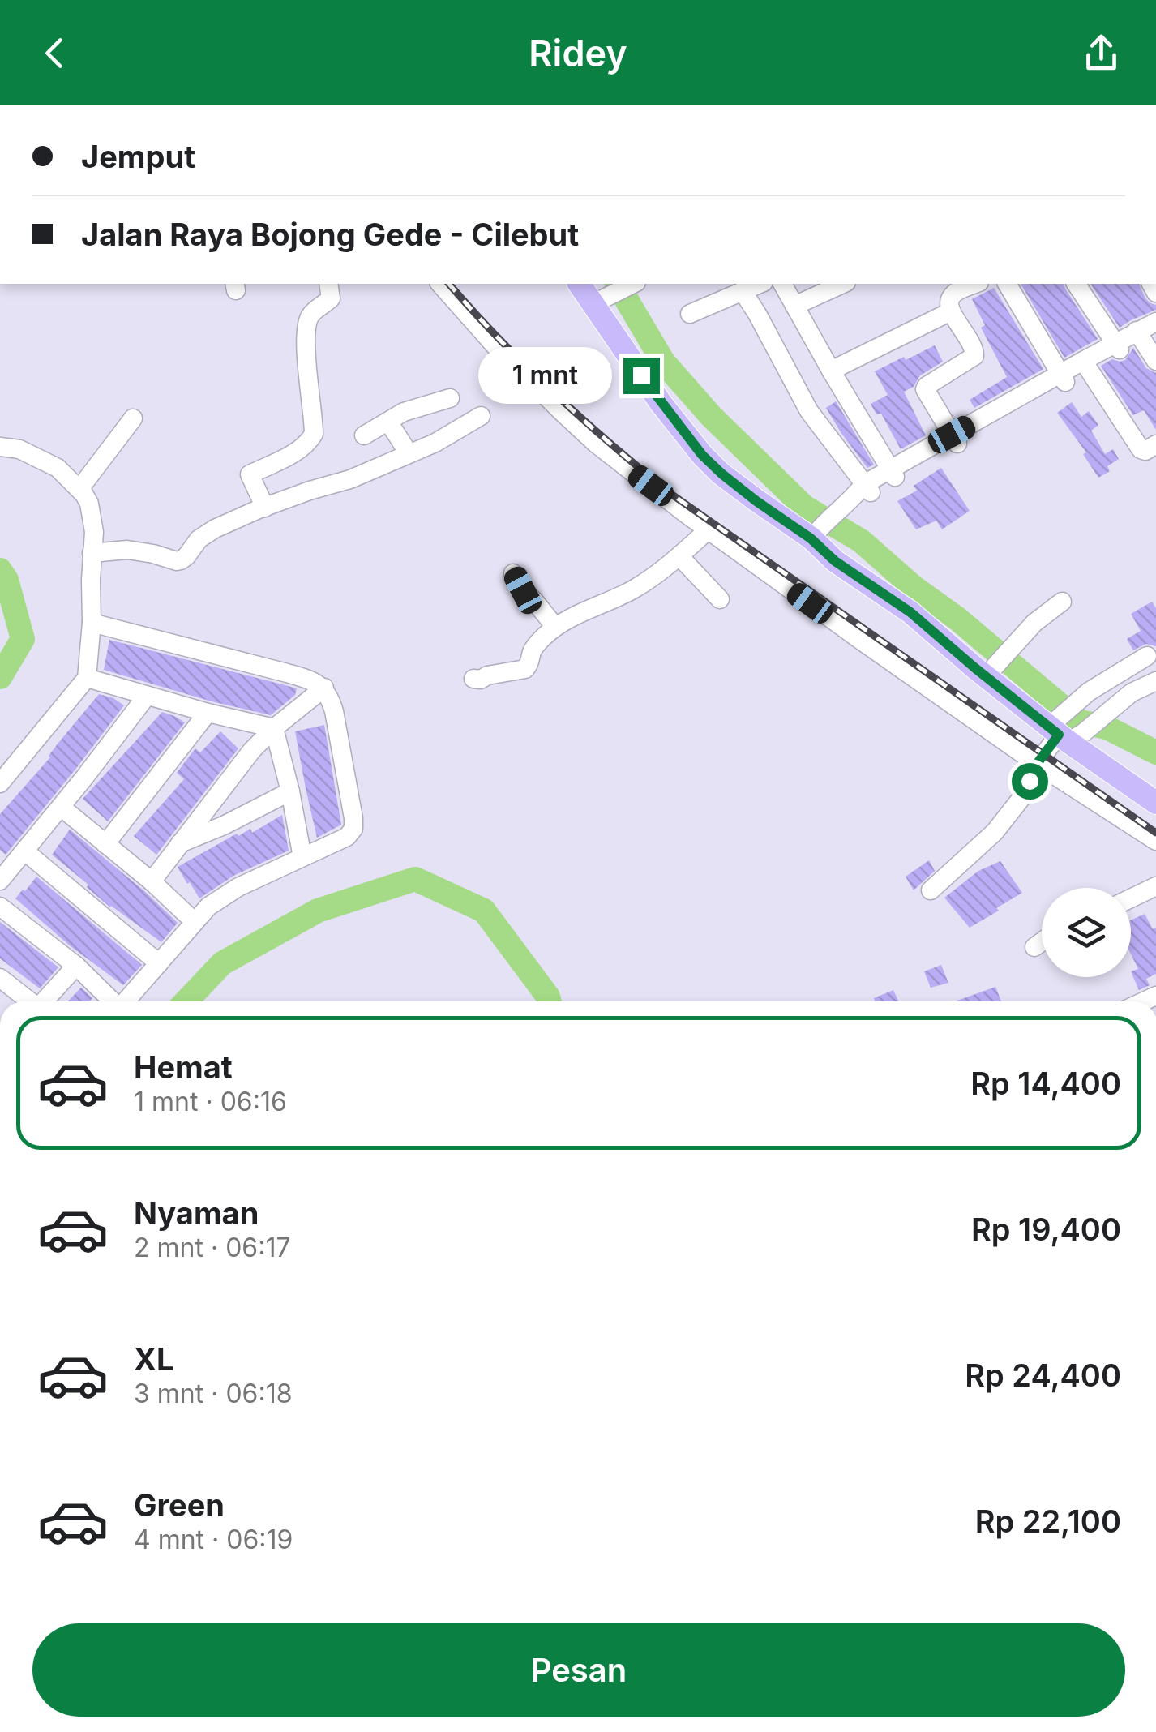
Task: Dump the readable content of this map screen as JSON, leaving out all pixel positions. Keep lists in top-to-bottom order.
{
  "page": {
    "header": "Ridey",
    "banner": ["Jemput", "Jalan Raya Bojong Gede - Cilebut"],
    "bubble": "1 mnt",
    "list": [
      {
        "name": "Hemat",
        "note": "1 mnt · 06:16",
        "value": "Rp 14,400"
      },
      {
        "name": "Nyaman",
        "note": "2 mnt · 06:17",
        "value": "Rp 19,400"
      },
      {
        "name": "XL",
        "note": "3 mnt · 06:18",
        "value": "Rp 24,400"
      },
      {
        "name": "Green",
        "note": "4 mnt · 06:19",
        "value": "Rp 22,100"
      }
    ],
    "buttons": "Pesan"
  }
}
